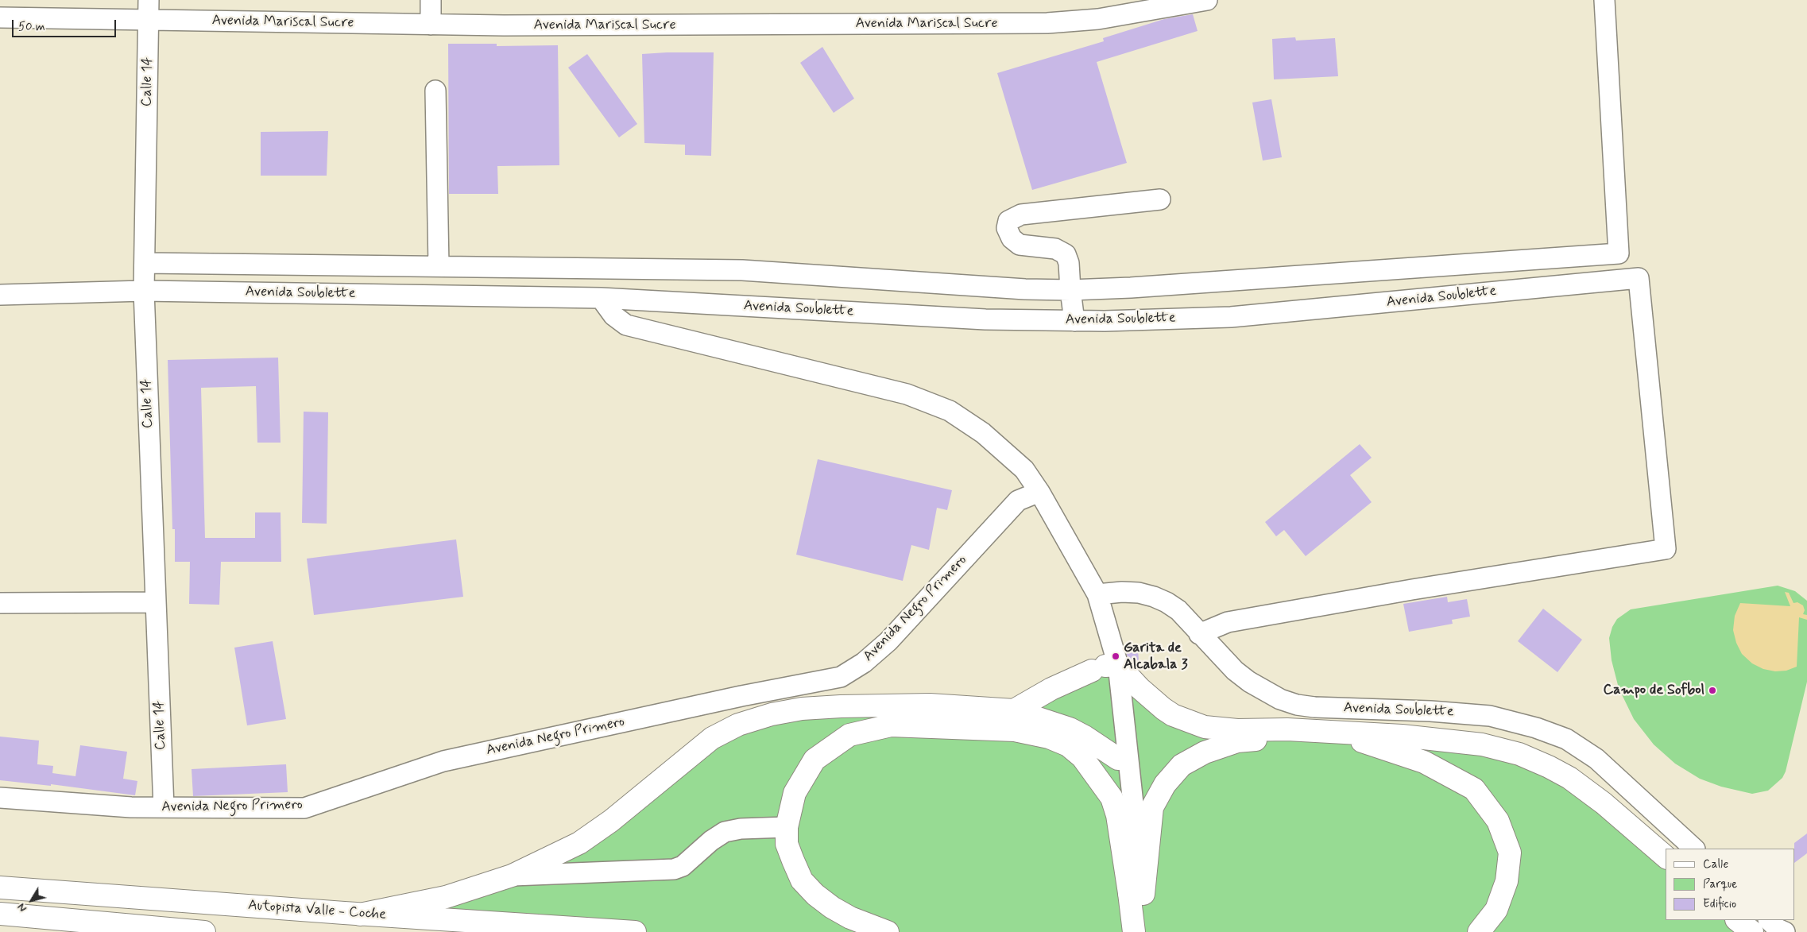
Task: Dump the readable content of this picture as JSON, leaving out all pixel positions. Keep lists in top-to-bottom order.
{
  "streets": {
    "main road": ["Autopista Valle - Coche"],
    "street": [
      "Avenida Mariscal Sucre",
      "Calle 14",
      "Avenida Soublette",
      "Avenida Negro Primero"
    ]
  },
  "crossings": [
    ["Avenida Mariscal Sucre", "Calle 14"],
    ["Calle 14", "Avenida Soublette"],
    ["Calle 14", "Avenida Negro Primero"]
  ],
  "places": ["Garita de Alcabala 3", "Campo de Sofbol"],
  "legend": ["Calle", "Parque", "Edificio"],
  "scale_bar": "50 m",
  "north": "bottom left"
}
